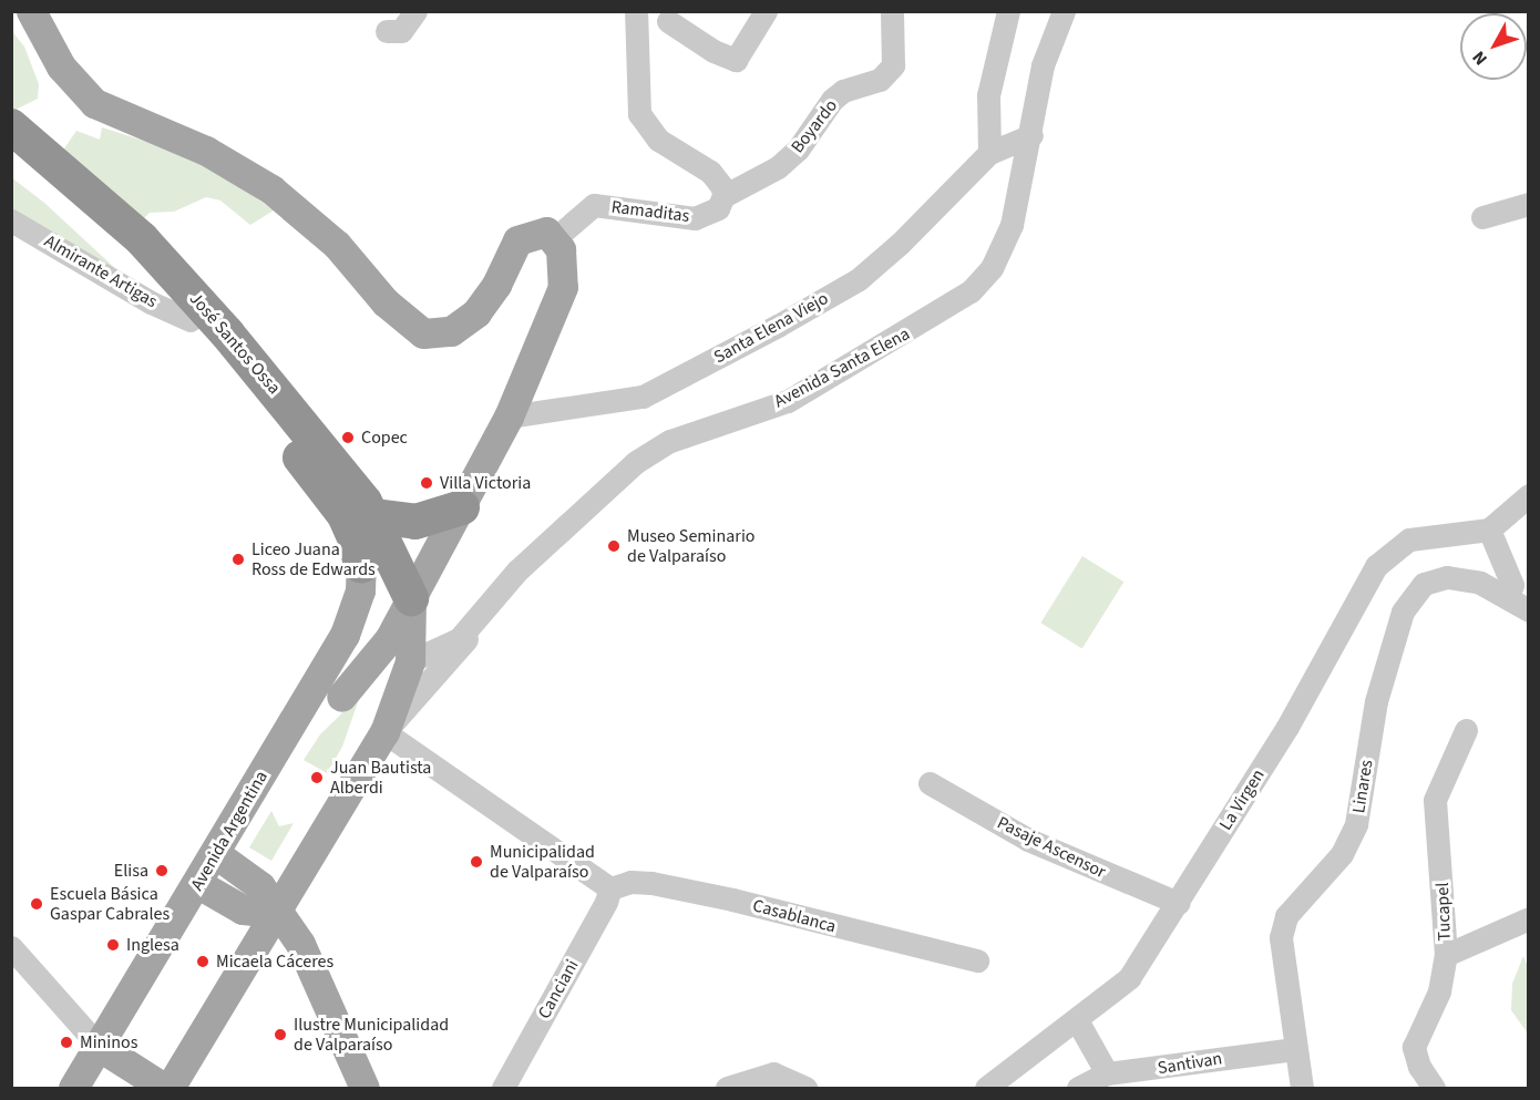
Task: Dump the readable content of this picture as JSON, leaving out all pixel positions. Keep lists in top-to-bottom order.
{
  "streets": {
    "highway": ["José Santos Ossa"],
    "main road": ["Avenida Argentina"],
    "street": [
      "Boyardo",
      "Ramaditas",
      "Almirante Artigas",
      "Santa Elena Viejo",
      "Avenida Santa Elena",
      "Linares",
      "La Virgen",
      "Pasaje Ascensor",
      "Tucapel",
      "Casablanca",
      "Canciani",
      "Santivan"
    ]
  },
  "crossings": [
    ["Boyardo", "Ramaditas"],
    ["Almirante Artigas", "José Santos Ossa"],
    ["Santa Elena Viejo", "Avenida Santa Elena"],
    ["José Santos Ossa", "Avenida Argentina"],
    ["Linares", "Santivan"],
    ["La Virgen", "Pasaje Ascensor"],
    ["Casablanca", "Canciani"]
  ],
  "places": [
    "Copec",
    "Villa Victoria",
    "Museo Seminario de Valparaíso",
    "Liceo Juana Ross de Edwards",
    "Juan Bautista Alberdi",
    "Municipalidad de Valparaíso",
    "Elisa",
    "Escuela Básica Gaspar Cabrales",
    "Inglesa",
    "Micaela Cáceres",
    "Ilustre Municipalidad de Valparaíso",
    "Mininos"
  ],
  "north": "bottom left"
}
